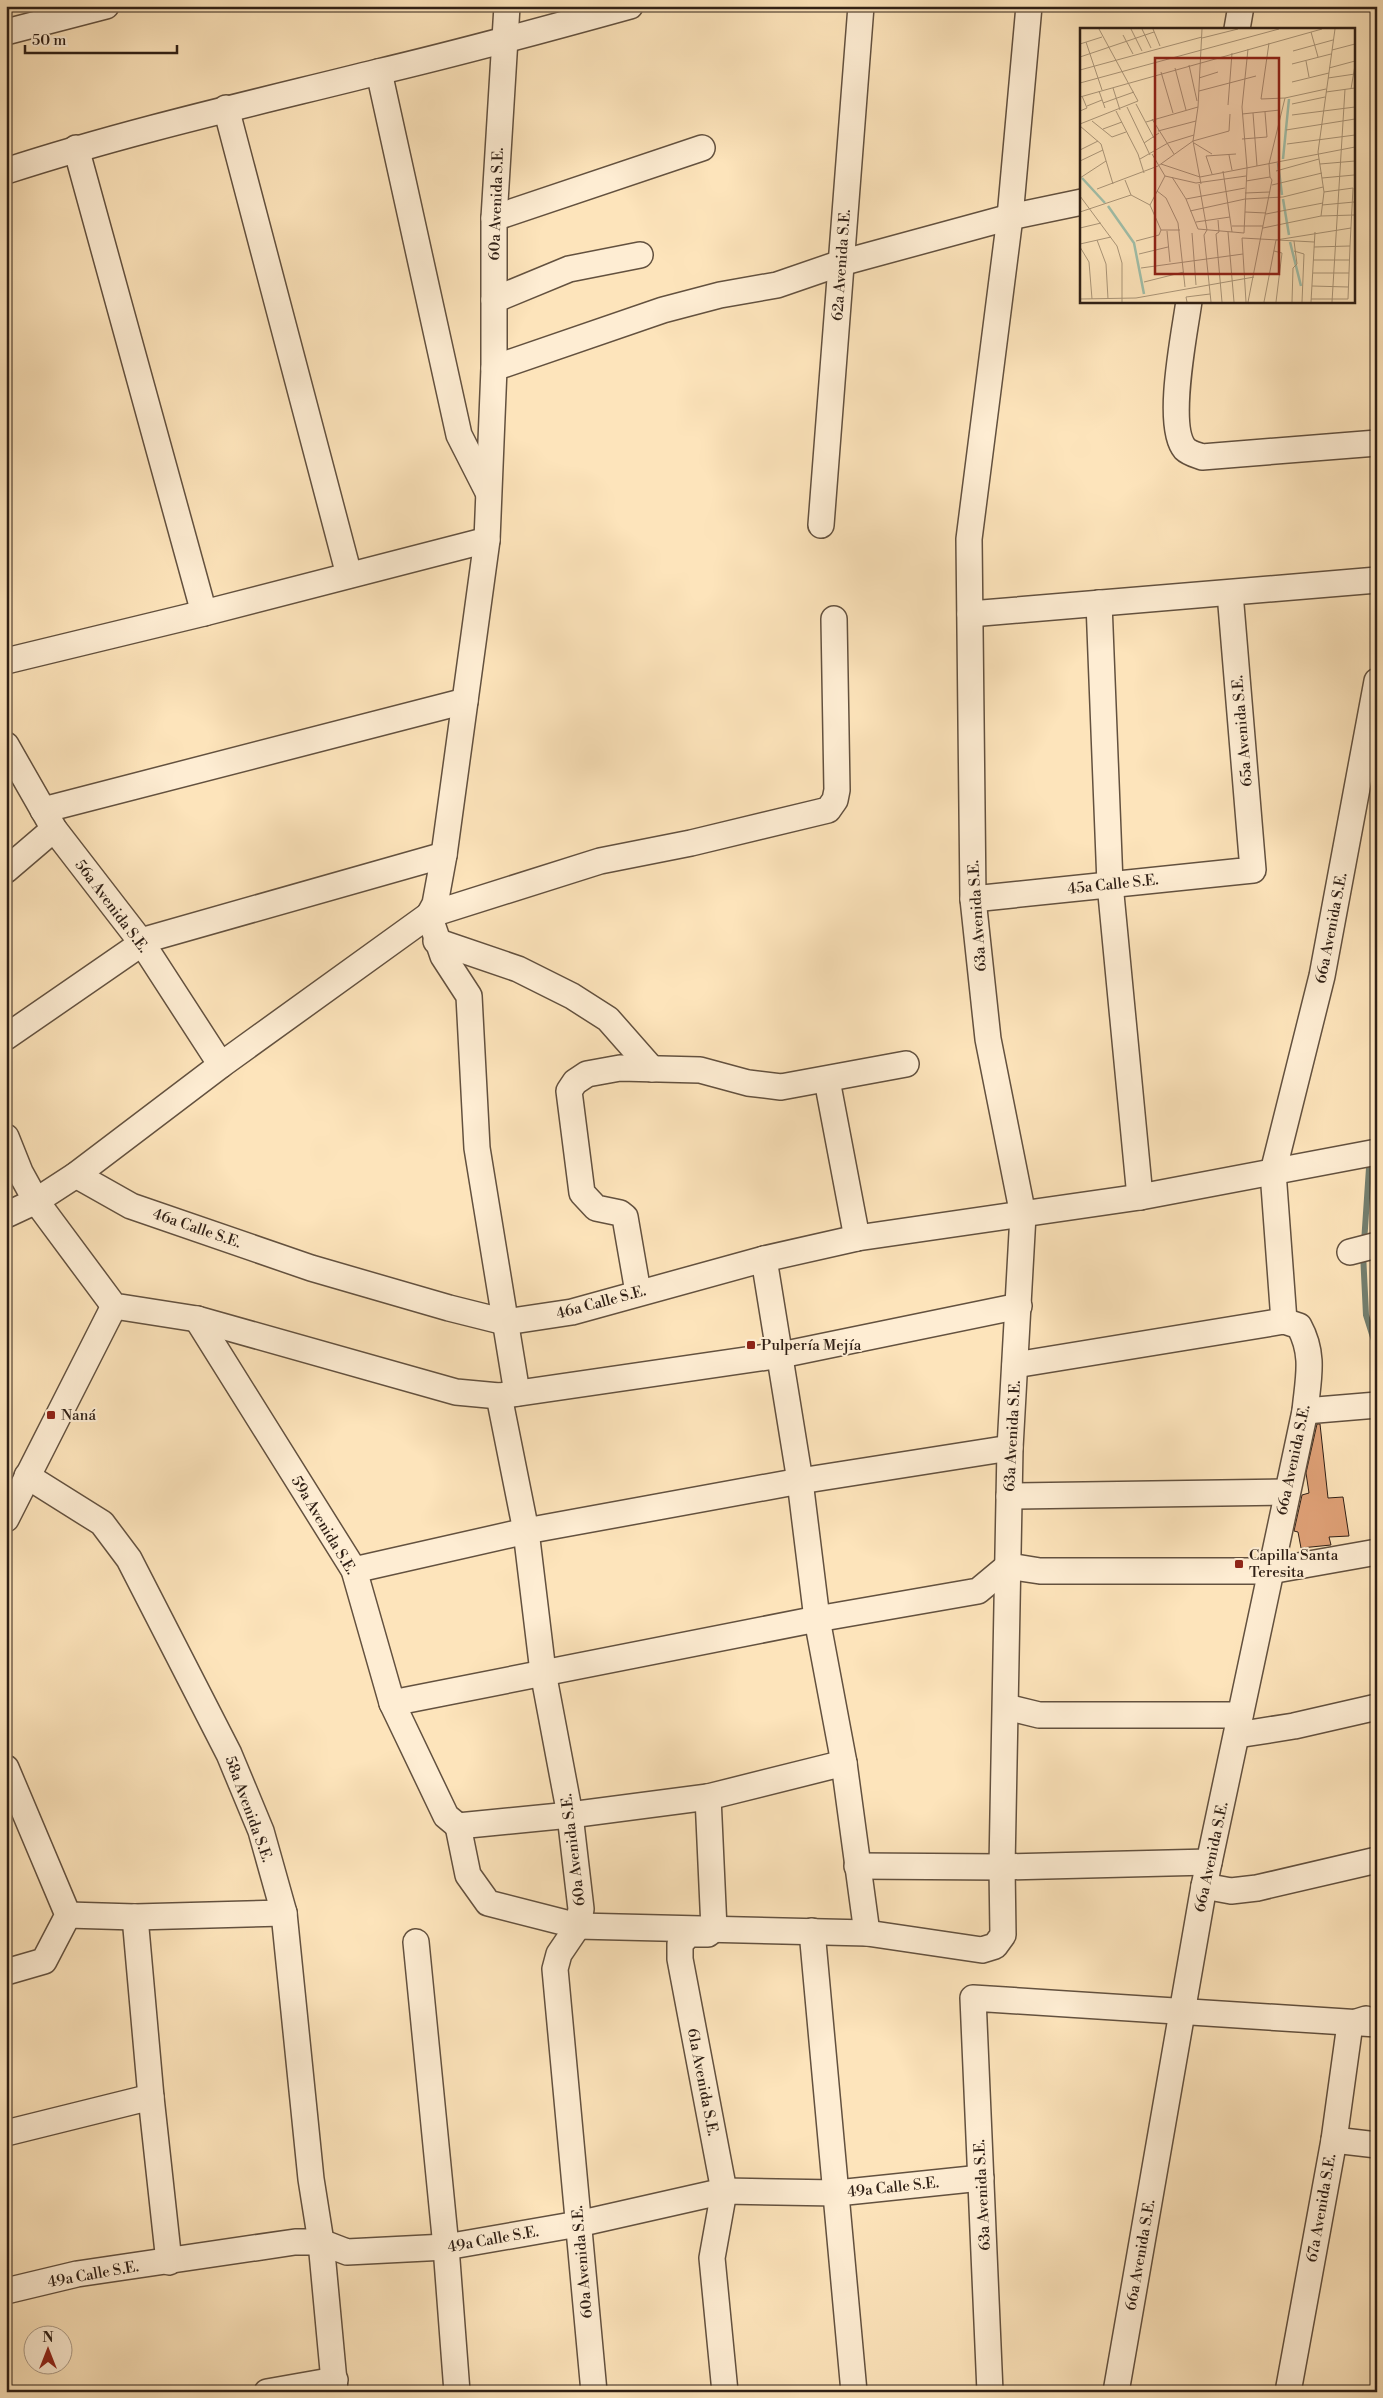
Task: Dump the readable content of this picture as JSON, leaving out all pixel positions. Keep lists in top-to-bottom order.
{
  "streets": {
    "street": [
      "60a Avenida S.E.",
      "62a Avenida S.E.",
      "65a Avenida S.E.",
      "45a Calle S.E.",
      "56a Avenida S.E.",
      "63a Avenida S.E.",
      "66a Avenida S.E.",
      "46a Calle S.E.",
      "59a Avenida S.E.",
      "58a Avenida S.E.",
      "61a Avenida S.E.",
      "49a Calle S.E.",
      "67a Avenida S.E."
    ]
  },
  "crossings": [
    ["60a Avenida S.E.", "46a Calle S.E."],
    ["60a Avenida S.E.", "49a Calle S.E."],
    ["65a Avenida S.E.", "45a Calle S.E."],
    ["45a Calle S.E.", "63a Avenida S.E."],
    ["63a Avenida S.E.", "66a Avenida S.E."],
    ["63a Avenida S.E.", "46a Calle S.E."],
    ["63a Avenida S.E.", "61a Avenida S.E."],
    ["63a Avenida S.E.", "49a Calle S.E."],
    ["66a Avenida S.E.", "46a Calle S.E."],
    ["58a Avenida S.E.", "49a Calle S.E."],
    ["61a Avenida S.E.", "49a Calle S.E."]
  ],
  "places": {
    "transit": ["Pulpería Mejía", "Naná", "Capilla Santa Teresita"]
  },
  "scale_bar": "50 m",
  "north": "top"
}
